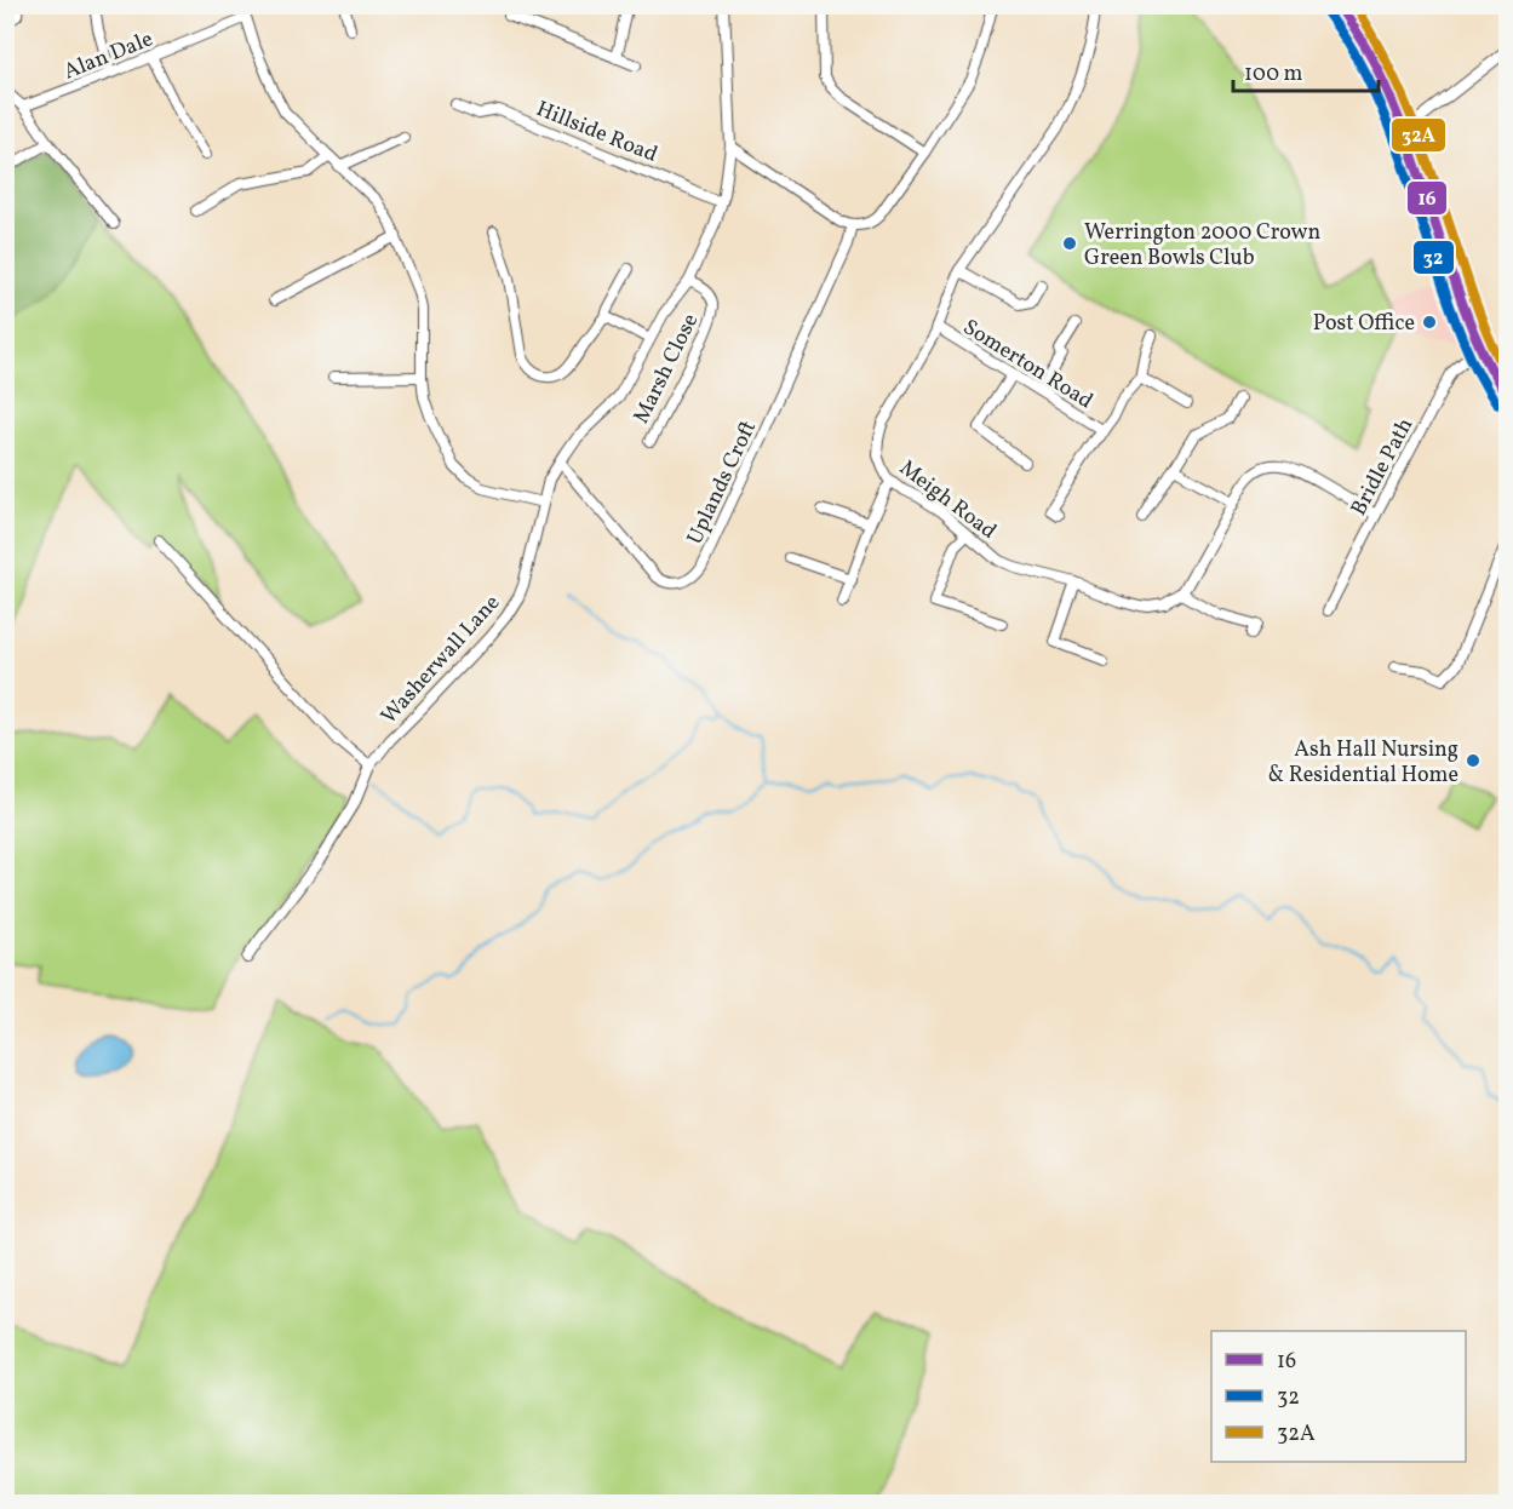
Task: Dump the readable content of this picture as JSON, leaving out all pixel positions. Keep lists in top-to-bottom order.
{
  "streets": {
    "street": [
      "Alan Dale",
      "Hillside Road",
      "Somerton Road",
      "Marsh Close",
      "Bridle Path",
      "Uplands Croft",
      "Meigh Road",
      "Washerwall Lane"
    ]
  },
  "crossings": [
    ["Hillside Road", "Washerwall Lane"],
    ["Somerton Road", "Meigh Road"],
    ["Marsh Close", "Washerwall Lane"],
    ["Uplands Croft", "Washerwall Lane"]
  ],
  "places": ["Werrington 2000 Crown Green Bowls Club", "Post Office", "Ash Hall Nursing & Residential Home"],
  "lines": ["transit line 16", "transit line 32A", "transit line 32"],
  "legend": ["16", "32", "32A"],
  "scale_bar": "100 m"
}
